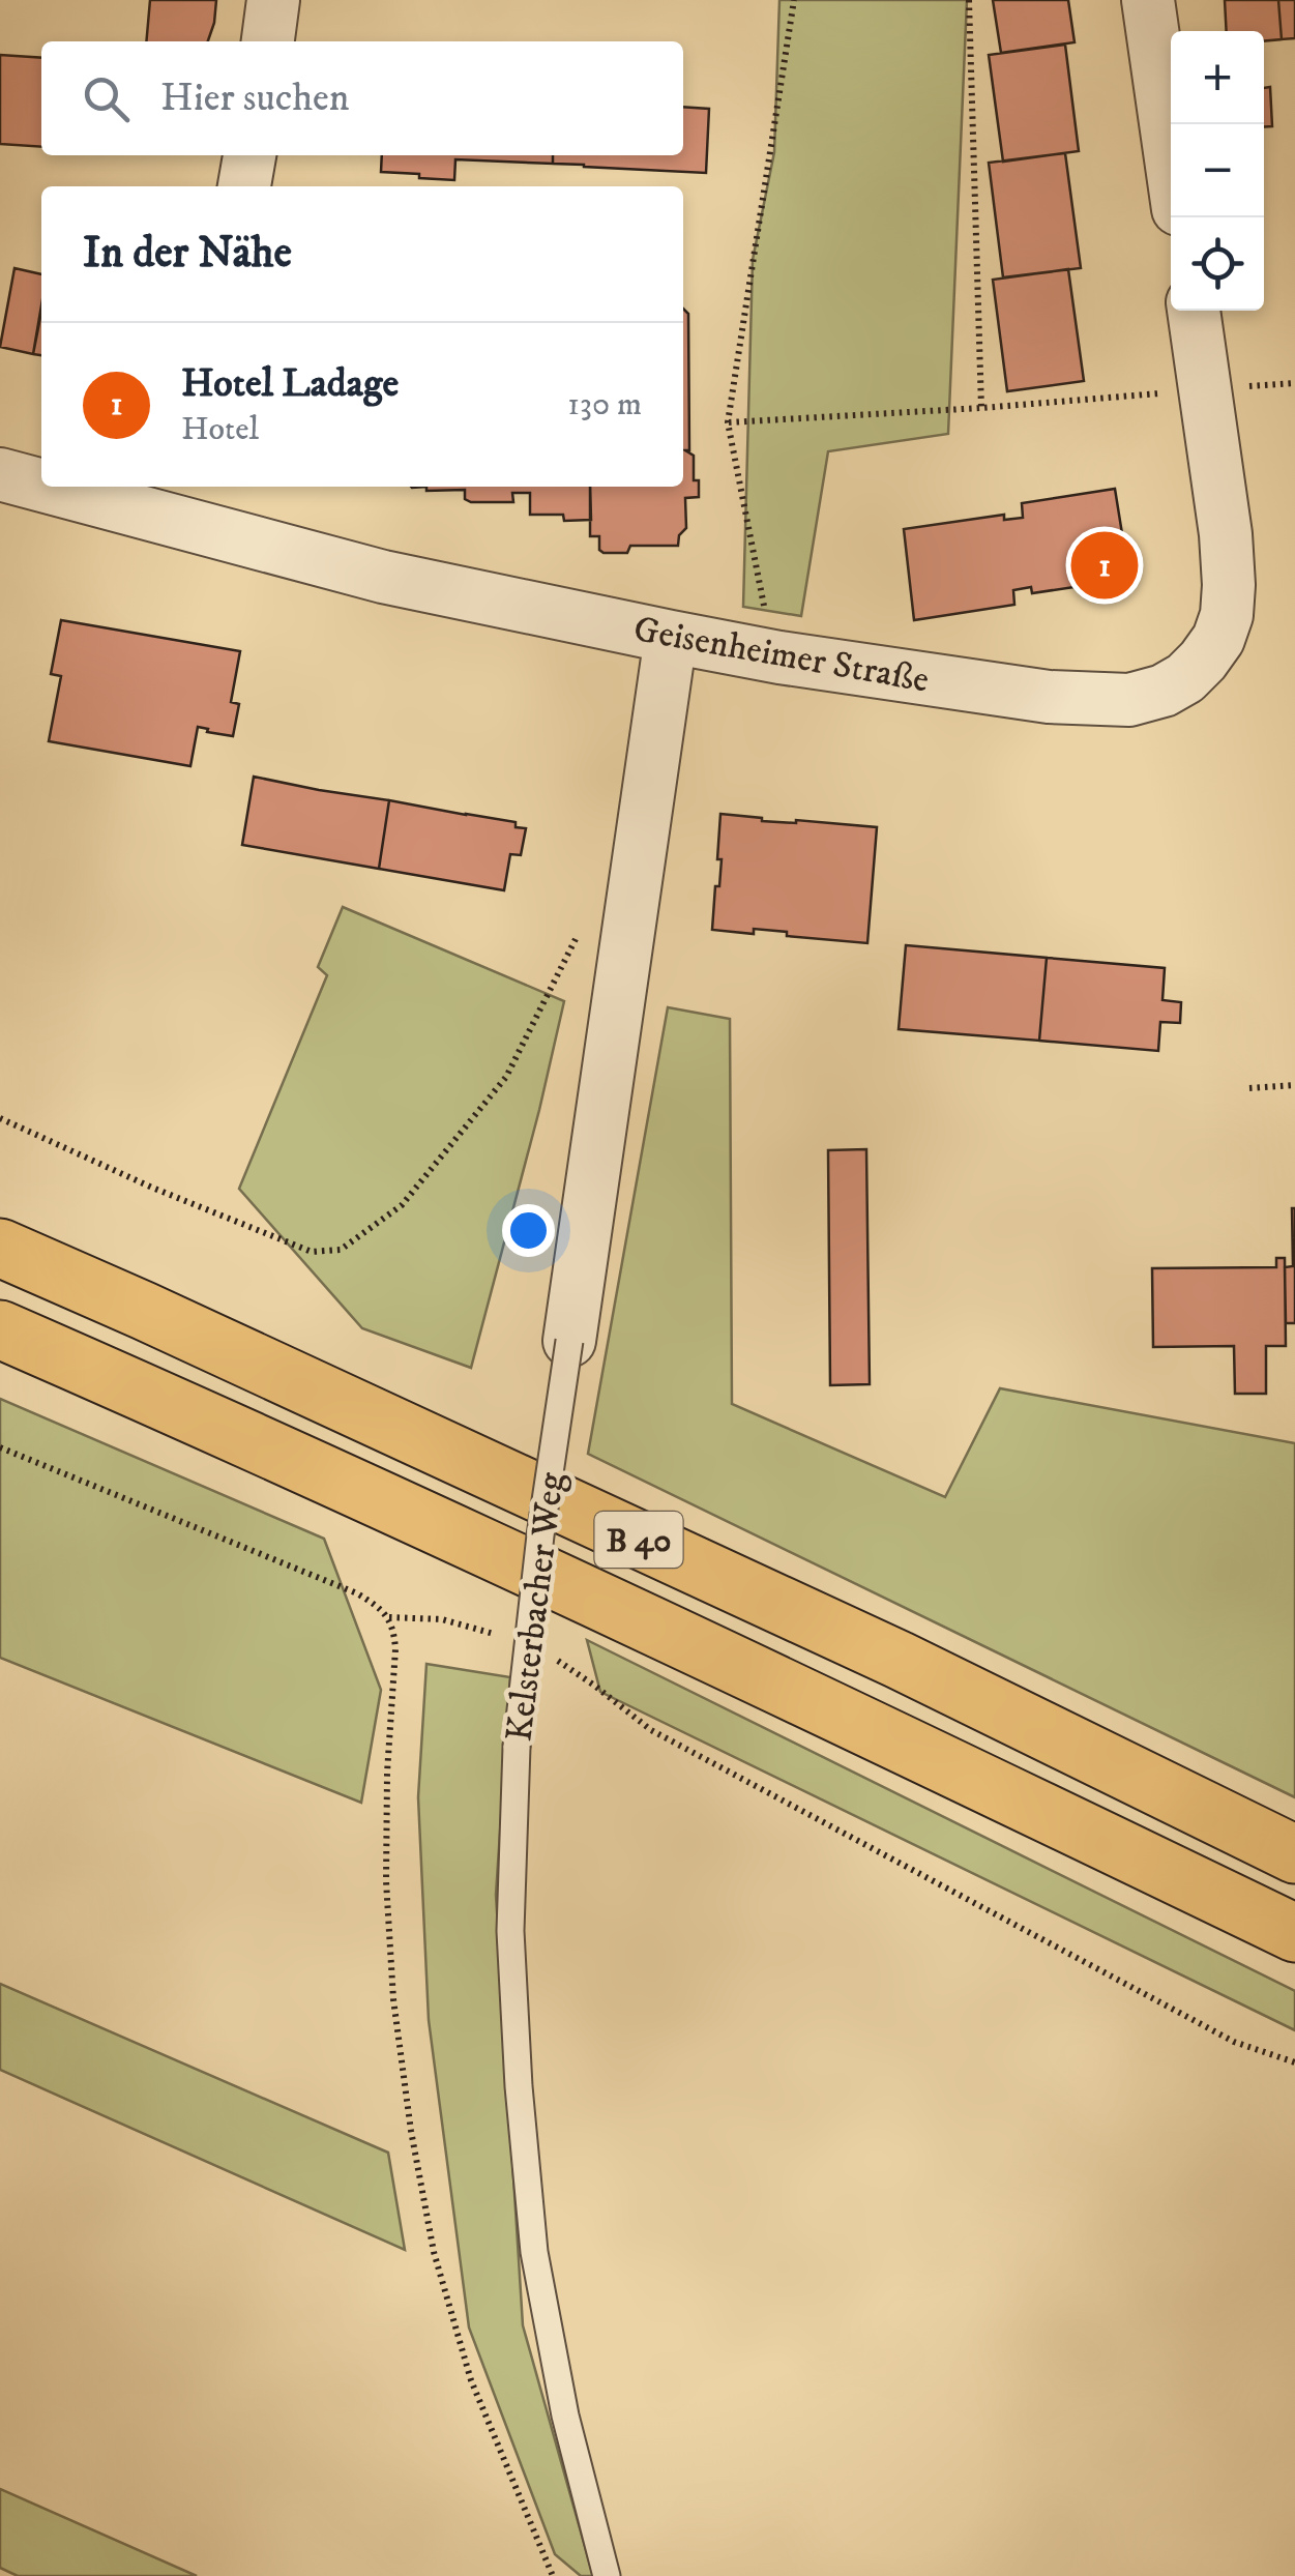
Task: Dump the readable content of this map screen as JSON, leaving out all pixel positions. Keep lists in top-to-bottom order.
{
  "streets": {
    "highway": ["B 40"],
    "street": ["Geisenheimer Straße", "Kelsterbacher Weg"]
  },
  "crossings": [
    ["Geisenheimer Straße", "Kelsterbacher Weg"]
  ],
  "page": {
    "map_buttons": ["+", "−"],
    "search": "Hier suchen",
    "heading": "In der Nähe",
    "list": [
      {
        "mark": "1",
        "name": "Hotel Ladage",
        "note": "Hotel",
        "value": "130 m"
      }
    ],
    "pins": "1"
  }
}
